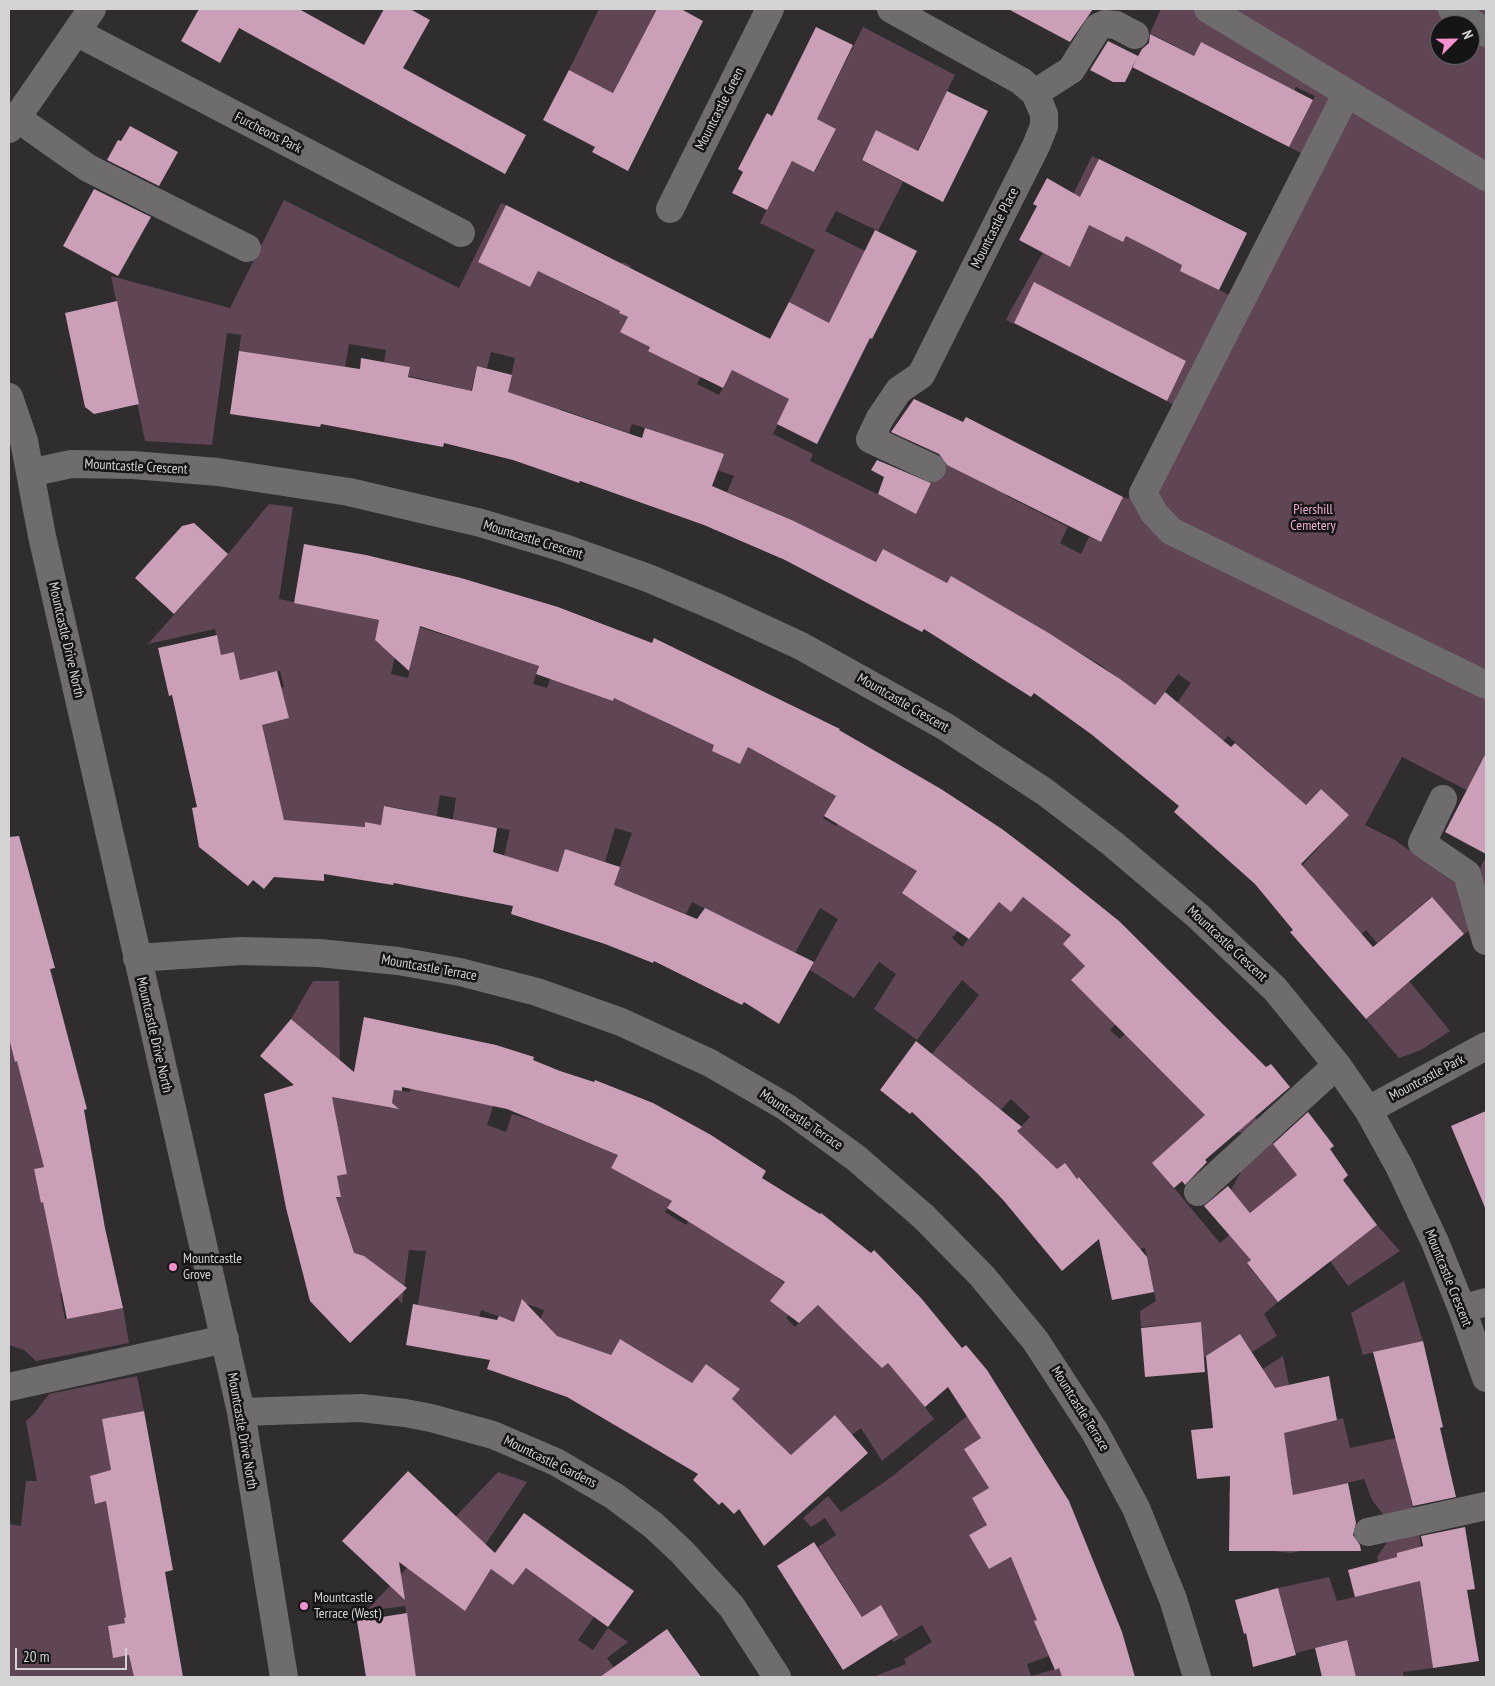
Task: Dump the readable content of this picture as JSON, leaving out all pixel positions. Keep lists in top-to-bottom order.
{
  "streets": {
    "street": [
      "Mountcastle Green",
      "Furcheons Park",
      "Mountcastle Place",
      "Mountcastle Crescent",
      "Mountcastle Drive North",
      "Mountcastle Terrace",
      "Mountcastle Park",
      "Mountcastle Gardens"
    ]
  },
  "crossings": [
    ["Mountcastle Crescent", "Mountcastle Drive North"],
    ["Mountcastle Crescent", "Mountcastle Park"],
    ["Mountcastle Drive North", "Mountcastle Terrace"],
    ["Mountcastle Drive North", "Mountcastle Gardens"]
  ],
  "parks": ["Piershill Cemetery"],
  "places": ["Mountcastle Grove", "Mountcastle Terrace (West)"],
  "scale_bar": "20 m",
  "north": "top right"
}
